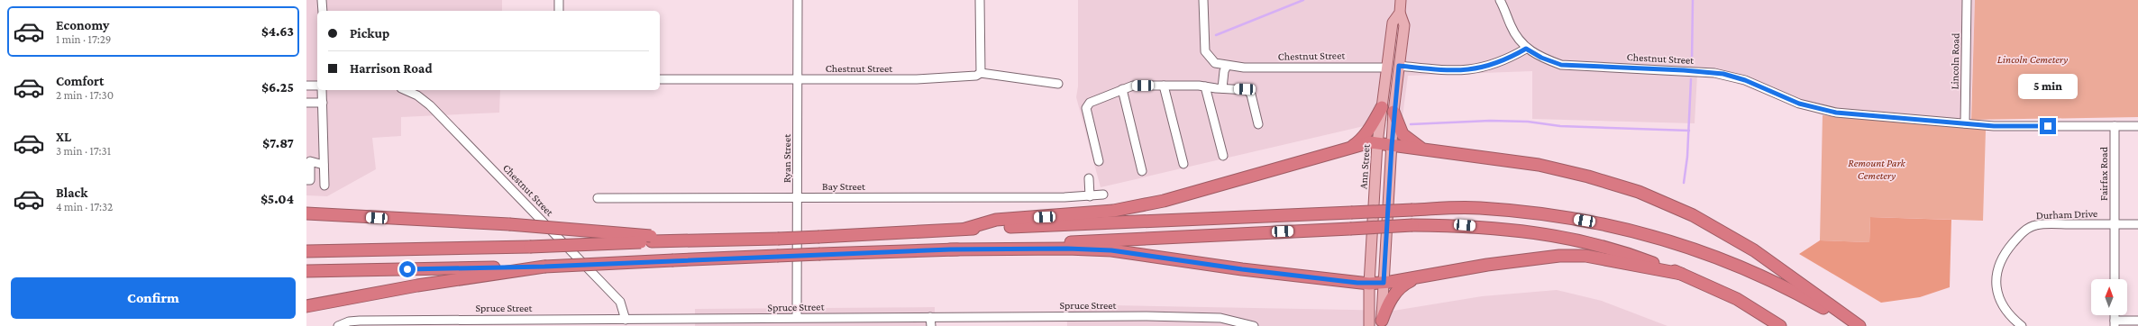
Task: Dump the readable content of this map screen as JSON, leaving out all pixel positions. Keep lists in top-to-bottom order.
{
  "streets": {
    "main road": ["Ann Street"],
    "street": [
      "Chestnut Street",
      "Lincoln Road",
      "Ryan Street",
      "Fairfax Road",
      "Bay Street",
      "Durham Drive",
      "Spruce Street"
    ]
  },
  "crossings": [
    ["Chestnut Street", "Lincoln Road"],
    ["Chestnut Street", "Ryan Street"],
    ["Chestnut Street", "Ann Street"],
    ["Chestnut Street", "Fairfax Road"],
    ["Chestnut Street", "Spruce Street"],
    ["Ryan Street", "Bay Street"],
    ["Ryan Street", "Spruce Street"],
    ["Fairfax Road", "Durham Drive"]
  ],
  "parks": ["Lincoln Cemetery", "Remount Park Cemetery"],
  "north": "top",
  "page": {
    "list": [
      {
        "name": "Economy",
        "note": "1 min · 17:29",
        "value": "$4.63"
      },
      {
        "name": "Comfort",
        "note": "2 min · 17:30",
        "value": "$6.25"
      },
      {
        "name": "XL",
        "note": "3 min · 17:31",
        "value": "$7.87"
      },
      {
        "name": "Black",
        "note": "4 min · 17:32",
        "value": "$5.04"
      }
    ],
    "banner": ["Pickup", "Harrison Road"],
    "bubble": "5 min",
    "buttons": "Confirm"
  }
}
